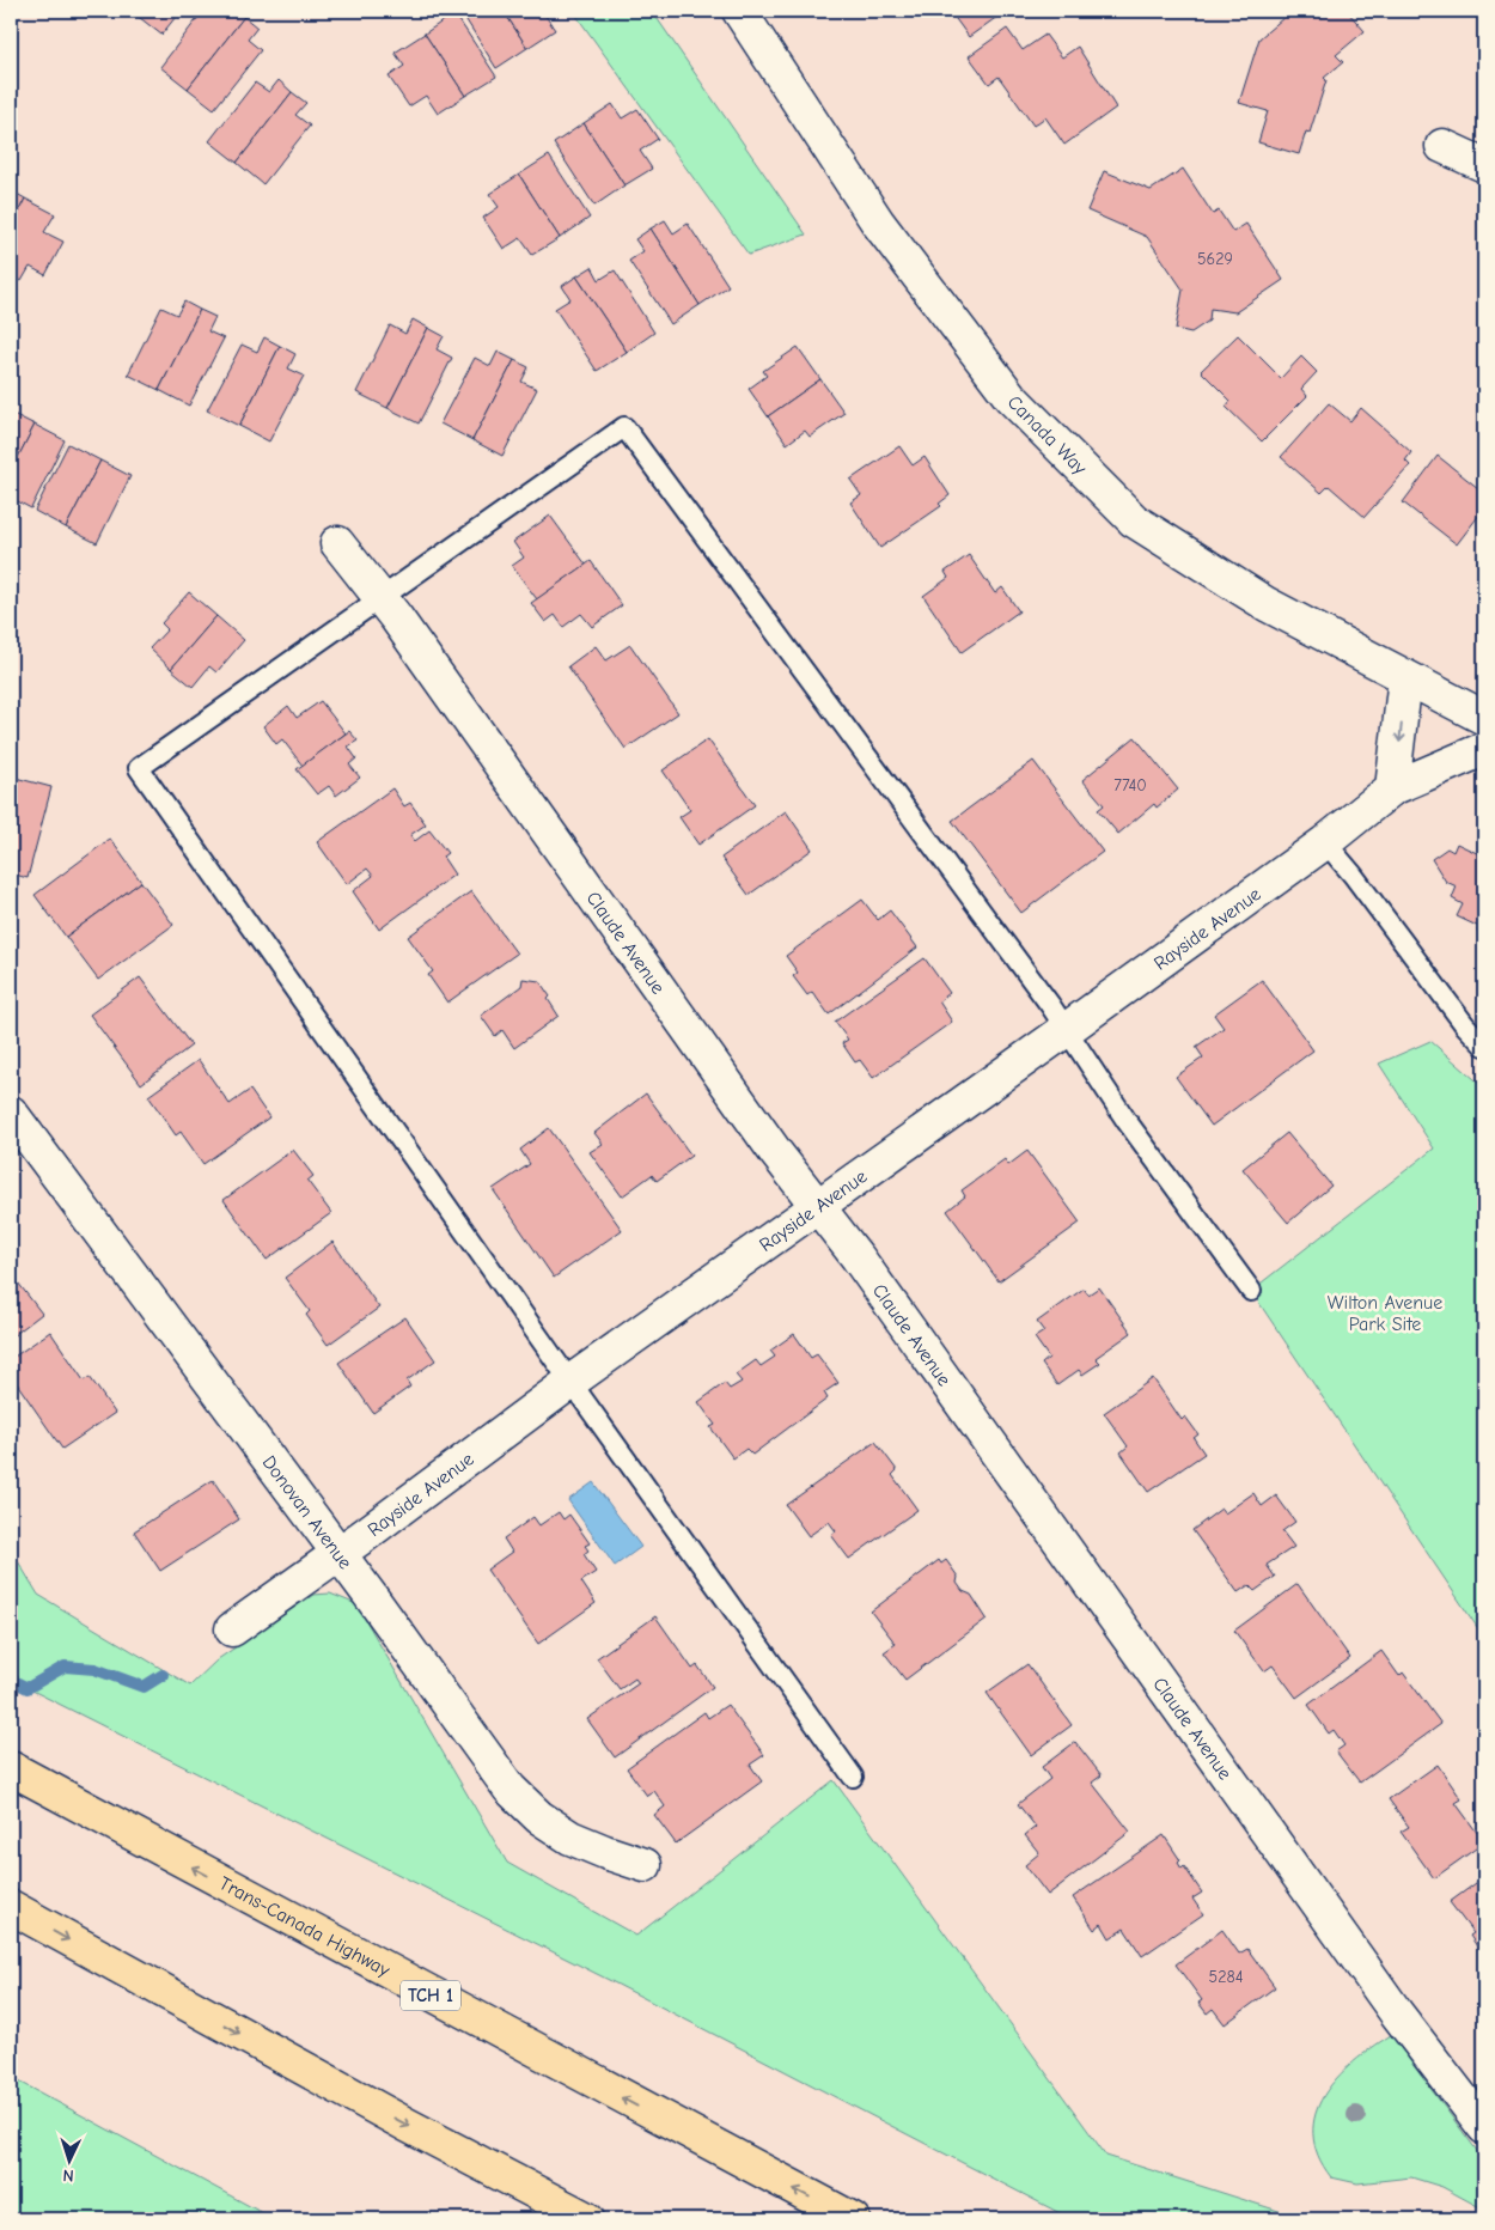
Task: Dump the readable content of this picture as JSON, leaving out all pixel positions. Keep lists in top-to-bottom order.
{
  "streets": {
    "highway": ["Trans-Canada Highway", "TCH 1"],
    "street": [
      "Canada Way",
      "Rayside Avenue",
      "Claude Avenue",
      "Donovan Avenue"
    ]
  },
  "crossings": [
    ["Rayside Avenue", "Claude Avenue"],
    ["Rayside Avenue", "Donovan Avenue"]
  ],
  "parks": ["Wilton Avenue Park Site"],
  "house_numbers": ["5629", "7740", "5284"],
  "north": "bottom"
}
